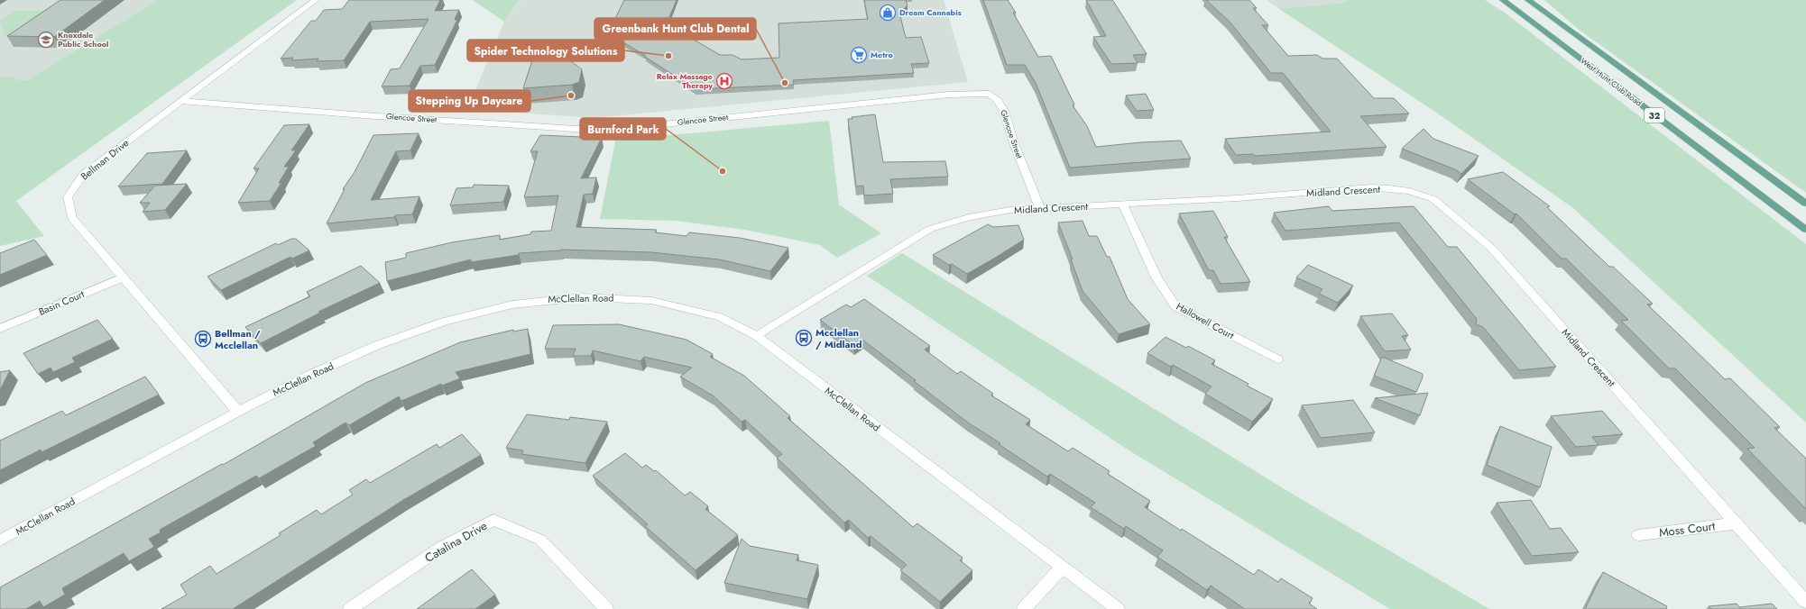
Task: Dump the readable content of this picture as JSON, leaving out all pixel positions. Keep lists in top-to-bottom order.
{
  "streets": {
    "main road": ["West Hunt Club Road", "32"],
    "street": [
      "Glencoe Street",
      "Bellman Drive",
      "Midland Crescent",
      "McClellan Road",
      "Basin Court",
      "Hallowell Court",
      "Moss Court",
      "Catalina Drive"
    ]
  },
  "crossings": [
    ["Glencoe Street", "Bellman Drive"],
    ["Glencoe Street", "Midland Crescent"],
    ["Bellman Drive", "McClellan Road"],
    ["Bellman Drive", "Basin Court"],
    ["Midland Crescent", "McClellan Road"],
    ["Midland Crescent", "Hallowell Court"],
    ["Midland Crescent", "Moss Court"]
  ],
  "places": {
    "shop": ["Dream Cannabis"],
    "school or university": ["Knoxdale Public School"],
    "supermarket": ["Metro"],
    "other": [
      "Spider Technology Solutions",
      "Greenbank Hunt Club Dental",
      "Stepping Up Daycare",
      "Burnford Park"
    ],
    "hospital": ["Relax Massage Therapy"],
    "bus stop": ["Mcclellan / Midland", "Bellman / Mcclellan"]
  }
}
